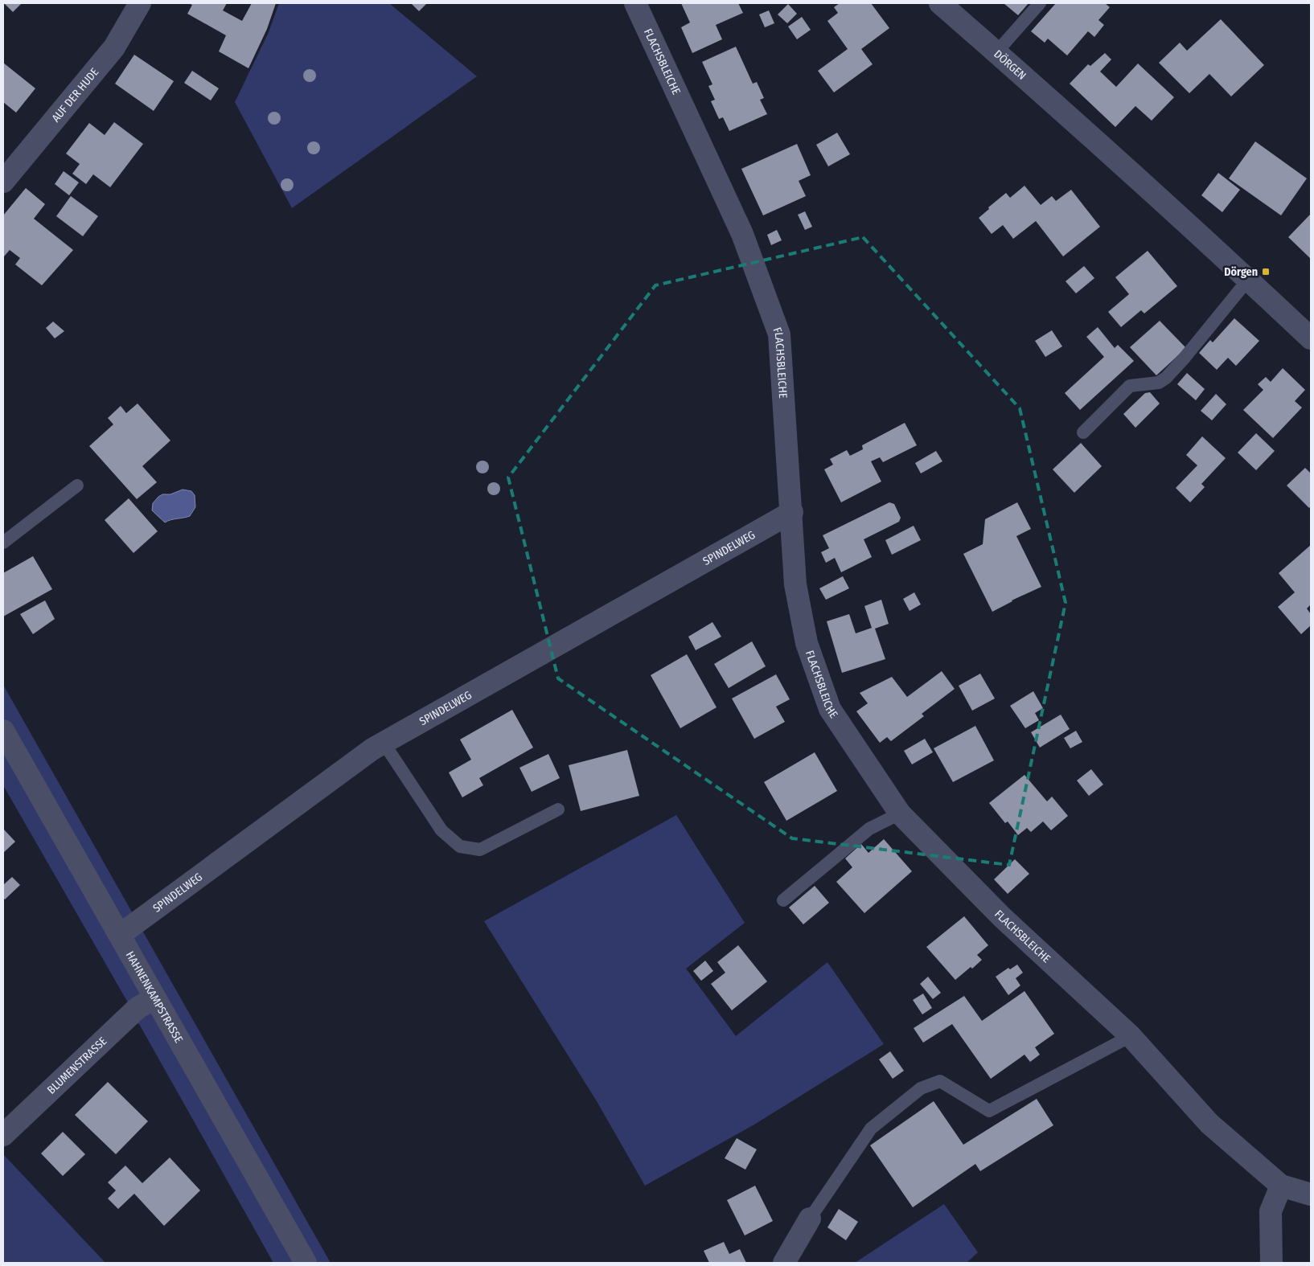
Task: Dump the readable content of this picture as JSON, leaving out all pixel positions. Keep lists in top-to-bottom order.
{
  "streets": {
    "street": [
      "FLACHSBLEICHE",
      "DÖRGEN",
      "AUF DER HUDE",
      "SPINDELWEG",
      "HAHNENKAMPSTRASSE",
      "BLUMENSTRASSE"
    ]
  },
  "crossings": [
    ["FLACHSBLEICHE", "SPINDELWEG"],
    ["SPINDELWEG", "HAHNENKAMPSTRASSE"],
    ["HAHNENKAMPSTRASSE", "BLUMENSTRASSE"]
  ],
  "places": {
    "transit": ["Dörgen"]
  }
}
